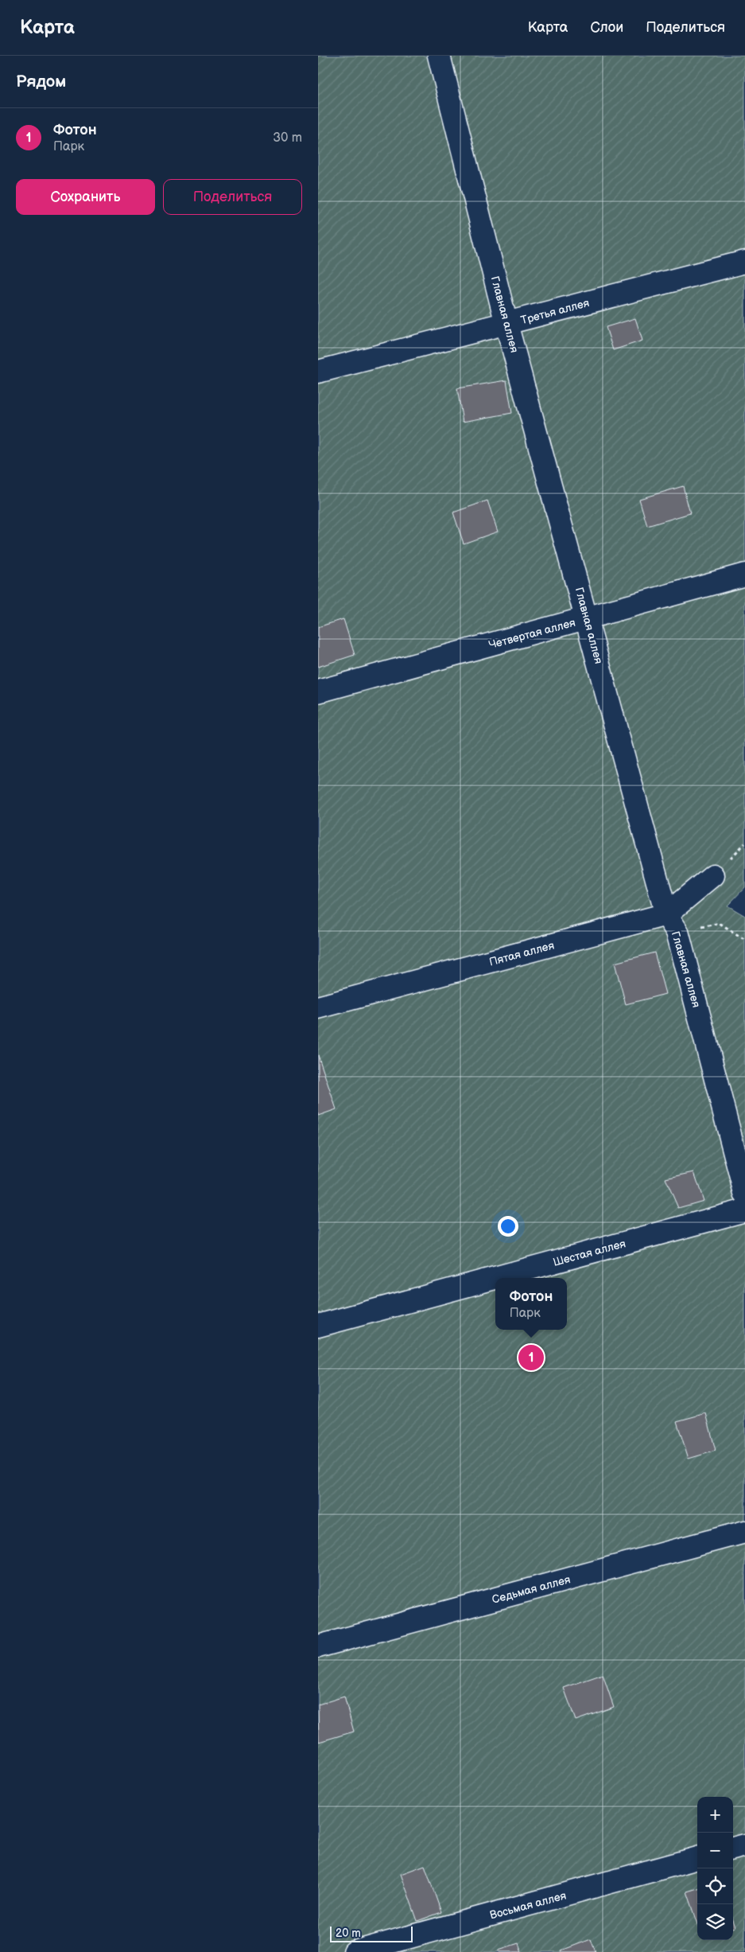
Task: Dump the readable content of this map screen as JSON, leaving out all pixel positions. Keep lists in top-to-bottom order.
{
  "streets": {
    "street": [
      "Третья аллея",
      "Главная аллея",
      "Четвертая аллея",
      "Пятая аллея",
      "Шестая аллея",
      "Седьмая аллея",
      "Восьмая аллея"
    ]
  },
  "crossings": [
    ["Третья аллея", "Главная аллея"],
    ["Главная аллея", "Четвертая аллея"],
    ["Главная аллея", "Пятая аллея"]
  ],
  "scale_bar": "20 m",
  "page": {
    "header": "Карта",
    "nav": ["Карта", "Слои", "Поделиться"],
    "heading": "Рядом",
    "list": [
      {
        "mark": "1",
        "name": "Фотон",
        "note": "Парк",
        "value": "30 m"
      }
    ],
    "buttons": ["Сохранить", "Поделиться"],
    "popup": ["Фотон", "Парк"],
    "pins": "1",
    "map_buttons": ["+", "−"],
    "scale": "20 m"
  }
}
